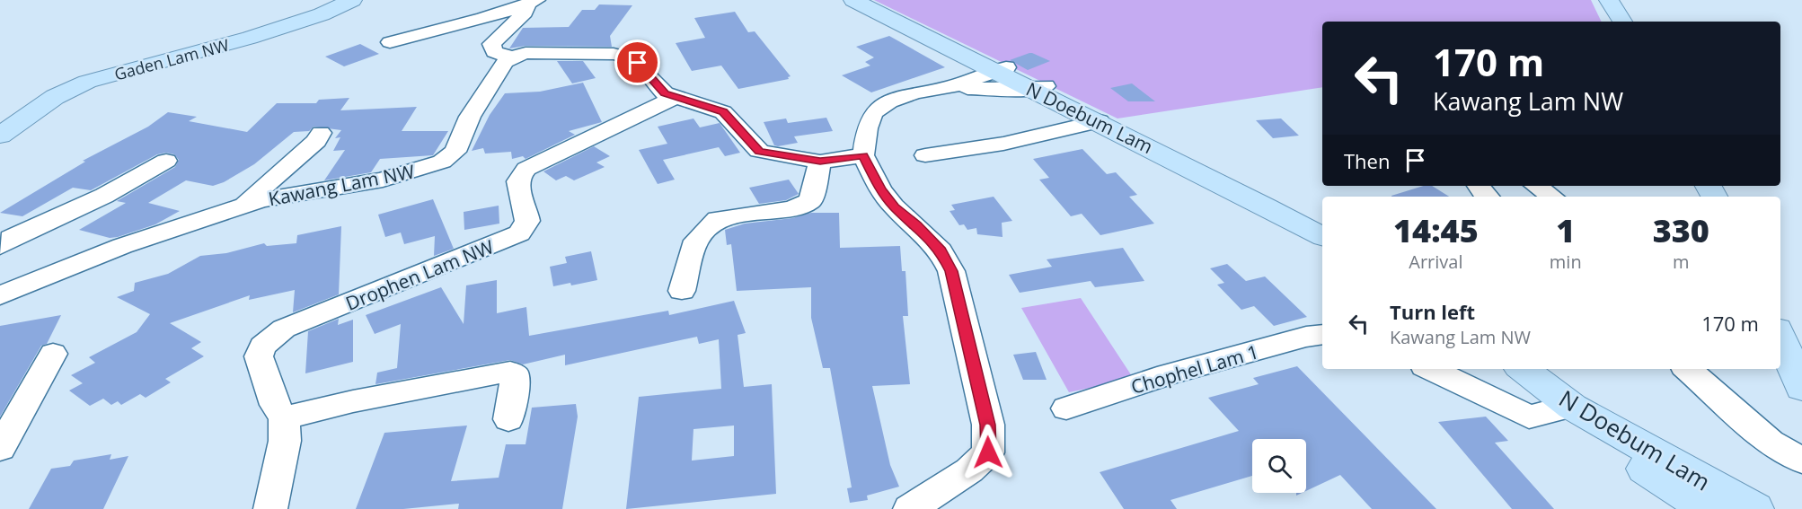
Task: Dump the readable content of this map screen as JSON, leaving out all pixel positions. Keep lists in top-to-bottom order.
{
  "streets": {
    "main road": ["Gaden Lam NW", "N Doebum Lam"],
    "street": ["Kawang Lam NW", "Drophen Lam NW", "Chophel Lam 1"]
  },
  "page": {
    "turn": ["170 m", "Kawang Lam NW"],
    "then": "Then",
    "eta": [
      "14:45",
      "Arrival",
      "1",
      "min",
      "330",
      "m"
    ],
    "list": [
      {
        "name": "Turn left",
        "note": "Kawang Lam NW",
        "value": "170 m"
      }
    ]
  }
}
